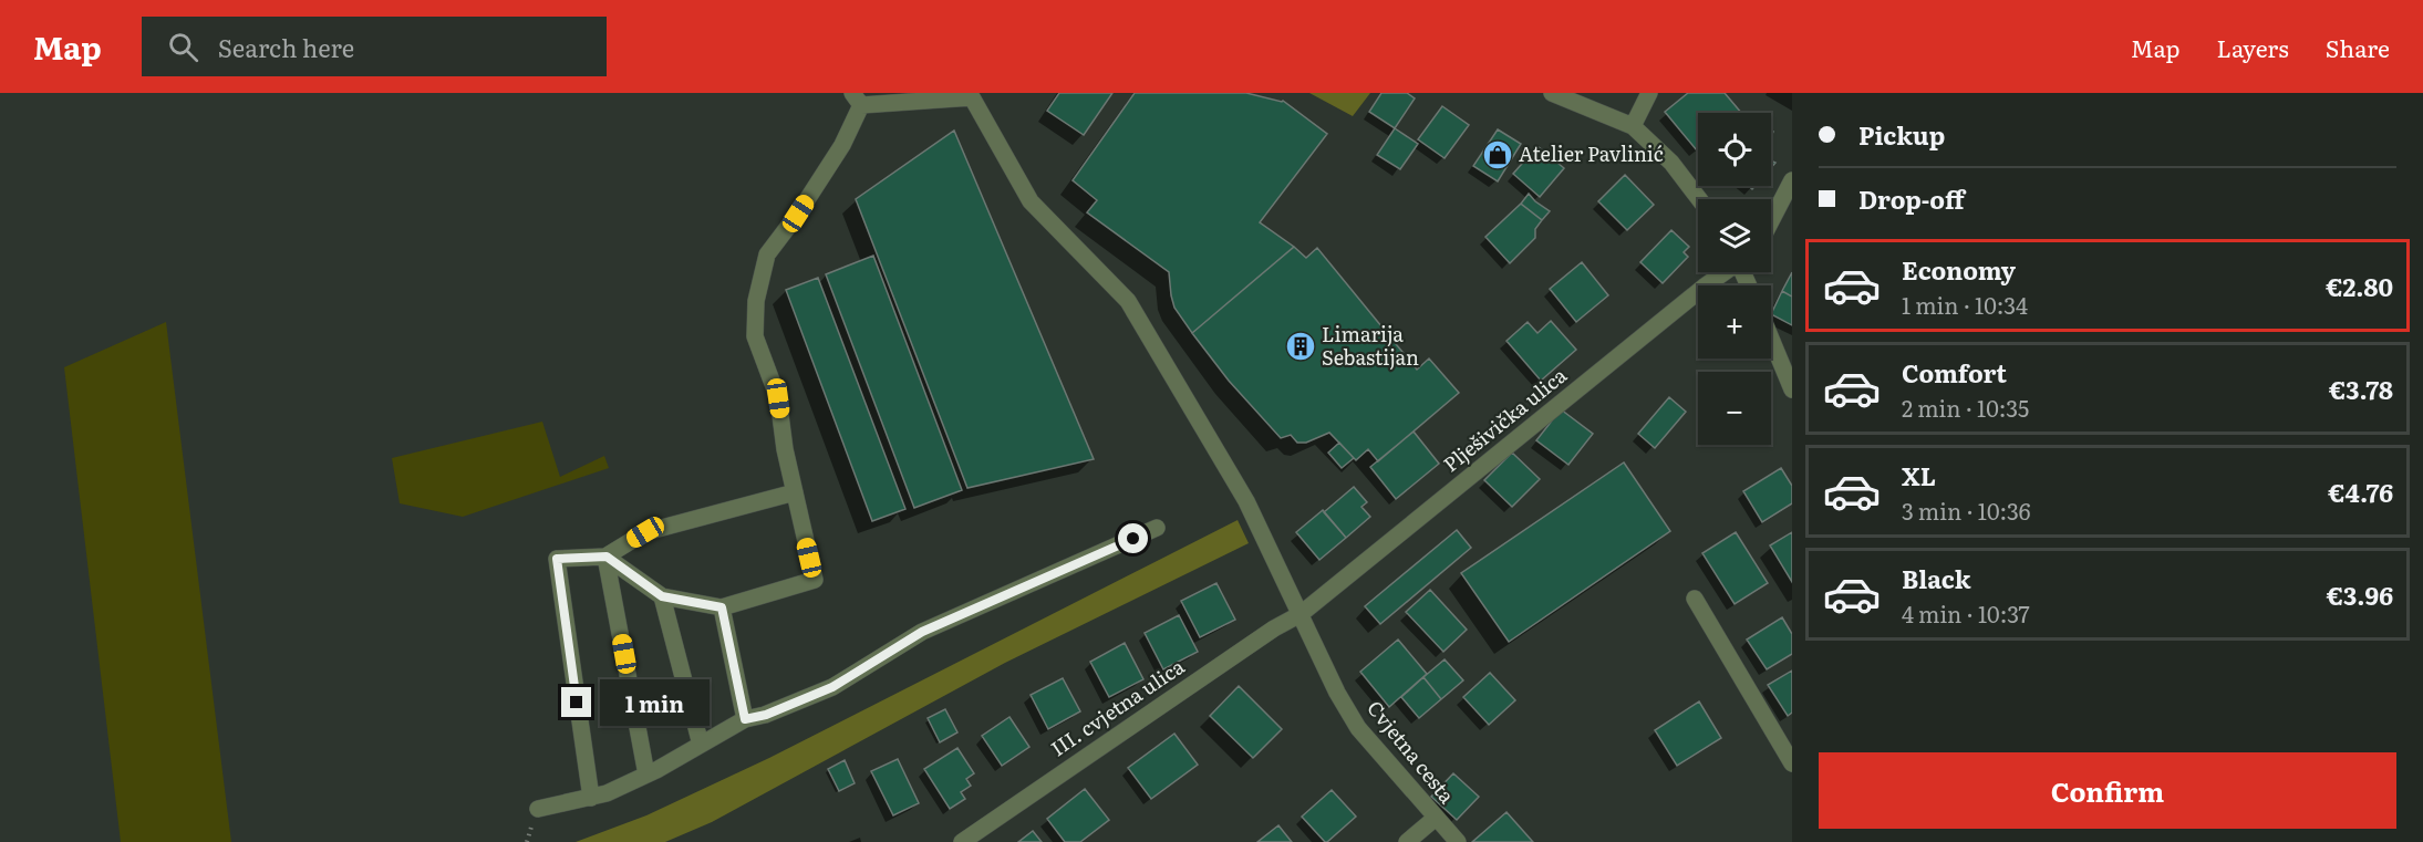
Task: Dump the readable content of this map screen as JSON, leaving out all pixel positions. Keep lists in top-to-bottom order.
{
  "streets": {
    "street": ["Plješivička ulica", "III. cvjetna ulica", "Cvjetna cesta"]
  },
  "crossings": [
    ["Plješivička ulica", "III. cvjetna ulica"],
    ["Plješivička ulica", "Cvjetna cesta"],
    ["III. cvjetna ulica", "Cvjetna cesta"]
  ],
  "places": {
    "shop": ["Atelier Pavlinić"],
    "building": ["Limarija Sebastijan"]
  },
  "page": {
    "header": "Map",
    "search": "Search here",
    "nav": ["Map", "Layers", "Share"],
    "banner": ["Pickup", "Drop-off"],
    "map_buttons": ["+", "−"],
    "list": [
      {
        "name": "Economy",
        "note": "1 min · 10:34",
        "value": "€2.80"
      },
      {
        "name": "Comfort",
        "note": "2 min · 10:35",
        "value": "€3.78"
      },
      {
        "name": "XL",
        "note": "3 min · 10:36",
        "value": "€4.76"
      },
      {
        "name": "Black",
        "note": "4 min · 10:37",
        "value": "€3.96"
      }
    ],
    "bubble": "1 min",
    "buttons": "Confirm"
  }
}
